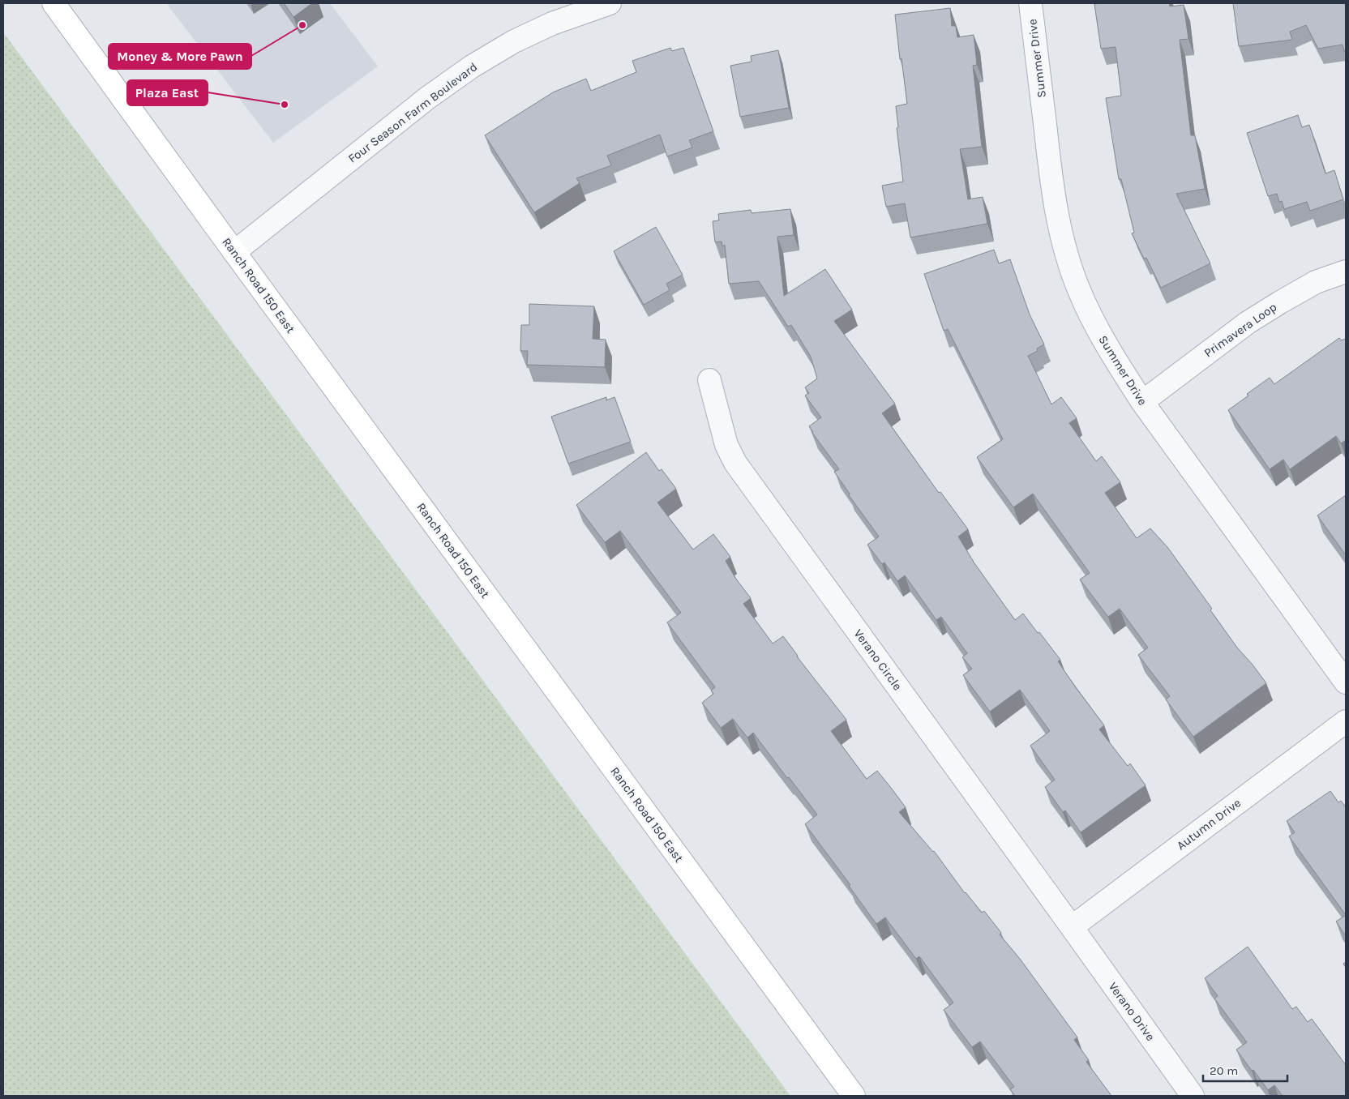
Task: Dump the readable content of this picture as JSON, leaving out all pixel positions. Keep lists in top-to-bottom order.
{
  "streets": {
    "main road": ["Ranch Road 150 East"],
    "street": [
      "Summer Drive",
      "Four Season Farm Boulevard",
      "Primavera Loop",
      "Verano Circle",
      "Autumn Drive",
      "Verano Drive"
    ]
  },
  "crossings": [
    ["Summer Drive", "Primavera Loop"],
    ["Four Season Farm Boulevard", "Ranch Road 150 East"],
    ["Verano Circle", "Autumn Drive"],
    ["Verano Circle", "Verano Drive"],
    ["Autumn Drive", "Verano Drive"]
  ],
  "places": ["Money & More Pawn", "Plaza East"],
  "scale_bar": "20 m"
}
